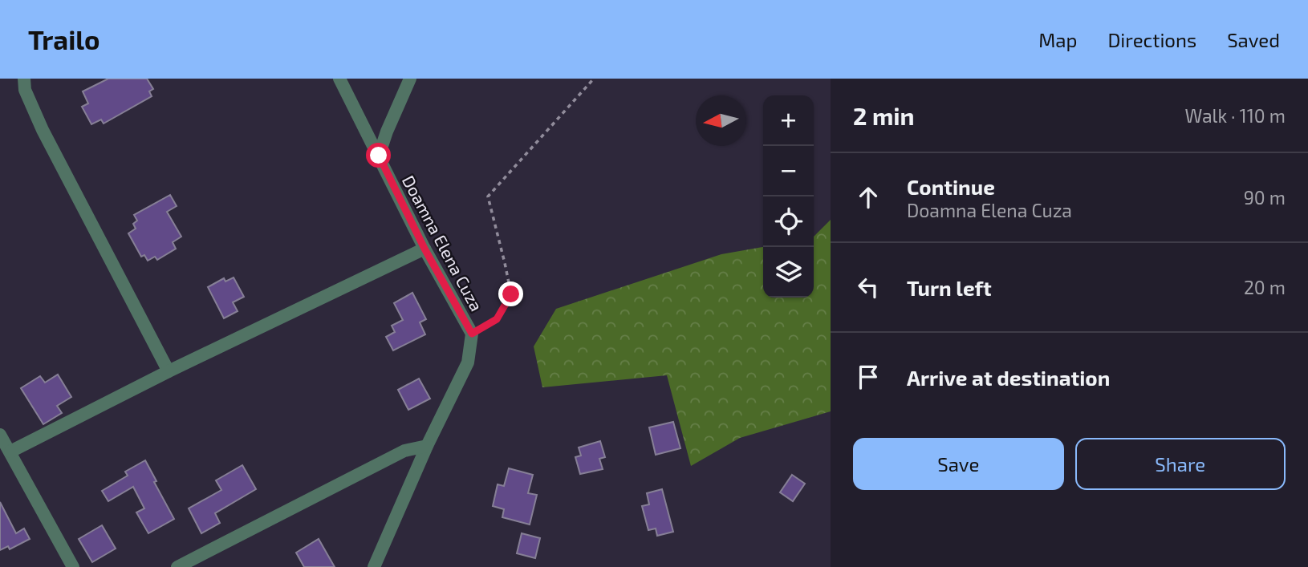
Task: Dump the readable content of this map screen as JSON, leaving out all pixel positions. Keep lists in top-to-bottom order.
{
  "streets": {
    "street": ["Doamna Elena Cuza"]
  },
  "north": "left",
  "page": {
    "header": "Trailo",
    "nav": ["Map", "Directions", "Saved"],
    "heading": ["2 min", "Walk · 110 m"],
    "map_buttons": ["+", "−"],
    "list": [
      ["Continue", "Doamna Elena Cuza", "90 m"],
      ["Turn left", "20 m"],
      "Arrive at destination"
    ],
    "buttons": ["Save", "Share"]
  }
}
